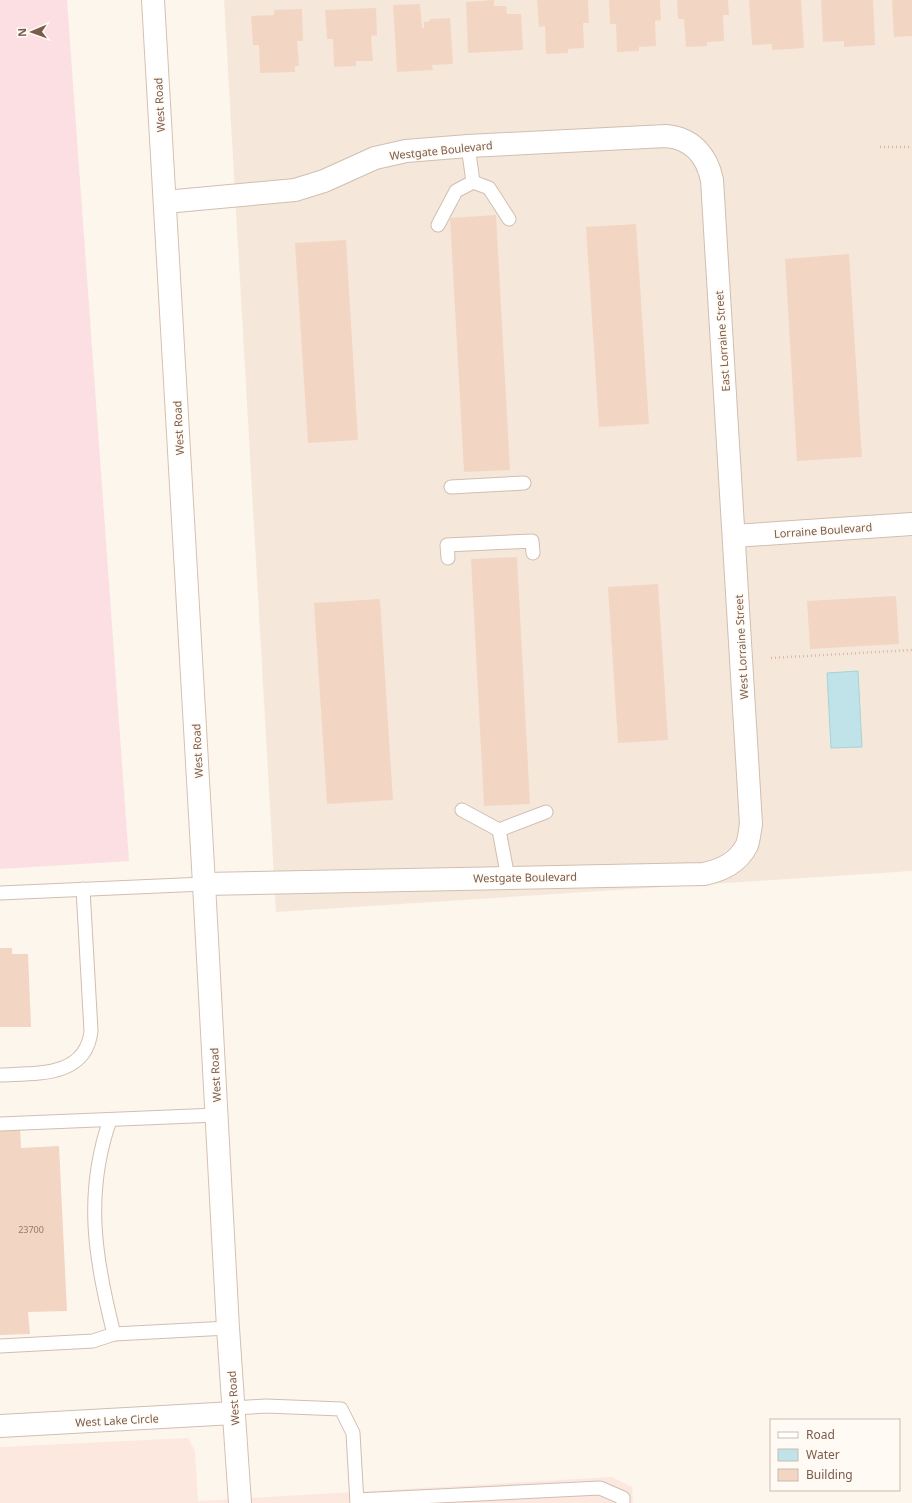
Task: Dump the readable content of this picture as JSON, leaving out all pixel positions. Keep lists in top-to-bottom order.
{
  "streets": {
    "street": [
      "West Road",
      "Westgate Boulevard",
      "East Lorraine Street",
      "Lorraine Boulevard",
      "West Lorraine Street",
      "West Lake Circle"
    ]
  },
  "crossings": [
    ["West Road", "Westgate Boulevard"],
    ["West Road", "West Lake Circle"],
    ["Westgate Boulevard", "East Lorraine Street"],
    ["Westgate Boulevard", "West Lorraine Street"],
    ["East Lorraine Street", "Lorraine Boulevard"],
    ["East Lorraine Street", "West Lorraine Street"],
    ["Lorraine Boulevard", "West Lorraine Street"]
  ],
  "house_numbers": ["23700"],
  "legend": ["Road", "Water", "Building"],
  "north": "left"
}
